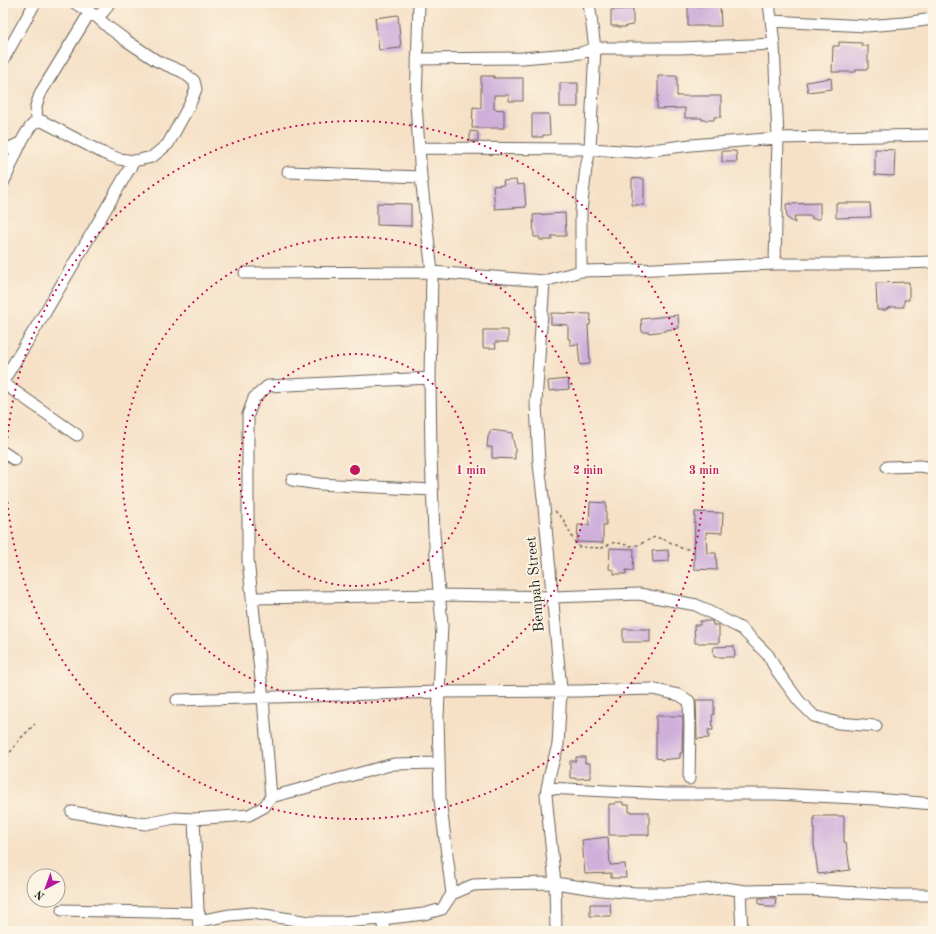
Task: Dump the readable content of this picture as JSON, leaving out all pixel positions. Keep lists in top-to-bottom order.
{
  "streets": {
    "street": ["Bempah Street"]
  },
  "north": "bottom left",
  "rings": ["1 min", "2 min", "3 min"]
}
